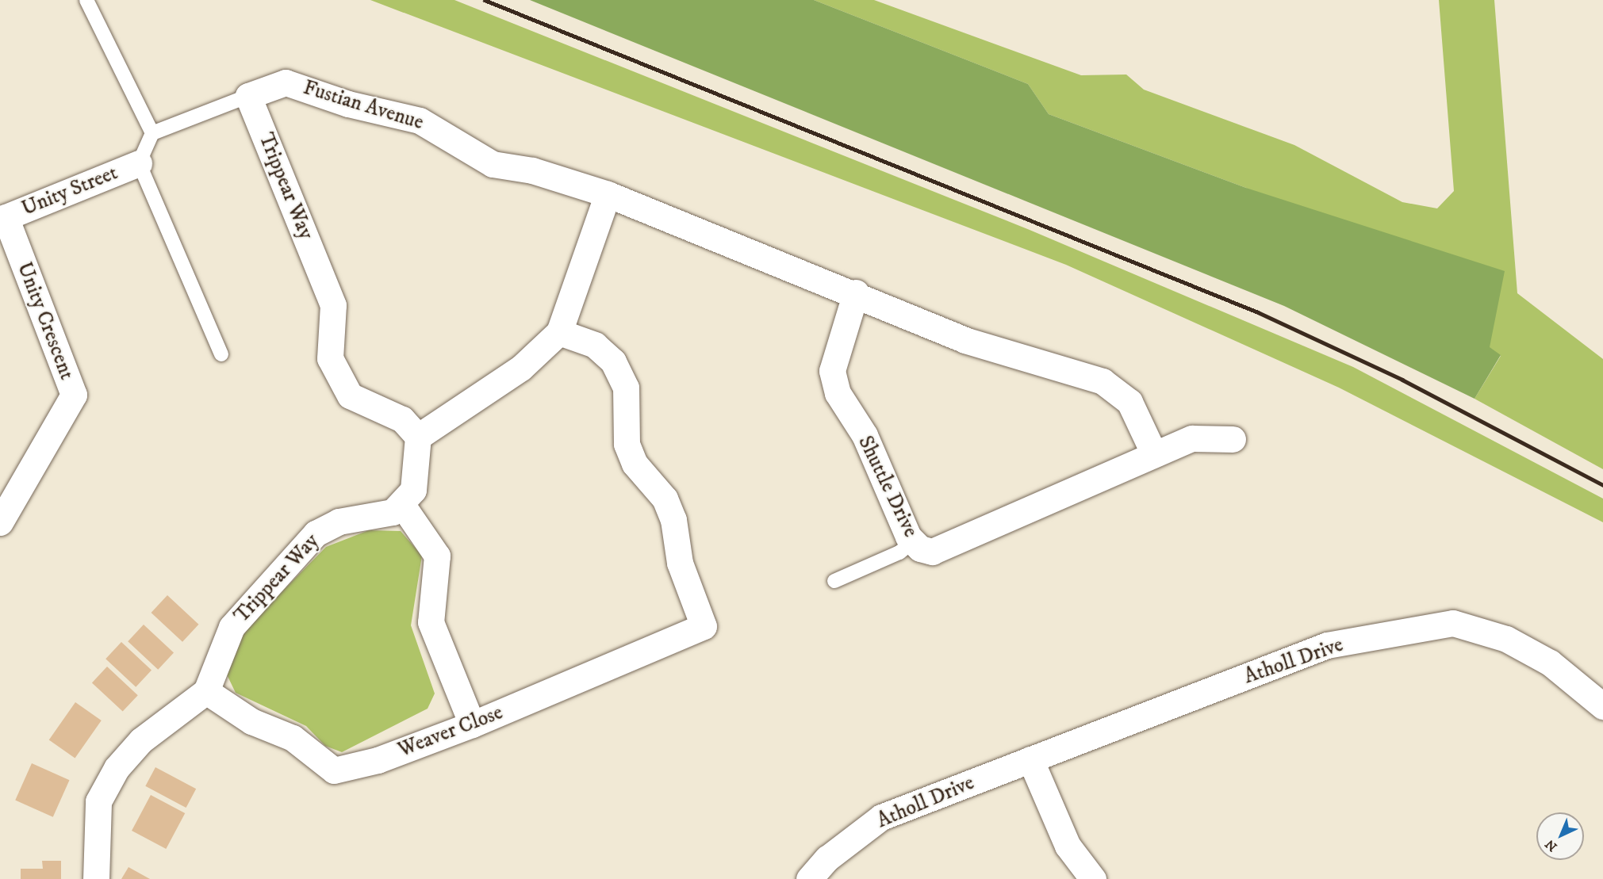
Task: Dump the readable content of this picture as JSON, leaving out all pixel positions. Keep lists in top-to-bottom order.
{
  "streets": {
    "street": [
      "Fustian Avenue",
      "Trippear Way",
      "Unity Street",
      "Unity Crescent",
      "Shuttle Drive",
      "Atholl Drive",
      "Weaver Close"
    ]
  },
  "crossings": [
    ["Fustian Avenue", "Trippear Way"],
    ["Trippear Way", "Weaver Close"],
    ["Unity Street", "Unity Crescent"]
  ],
  "north": "bottom left"
}
